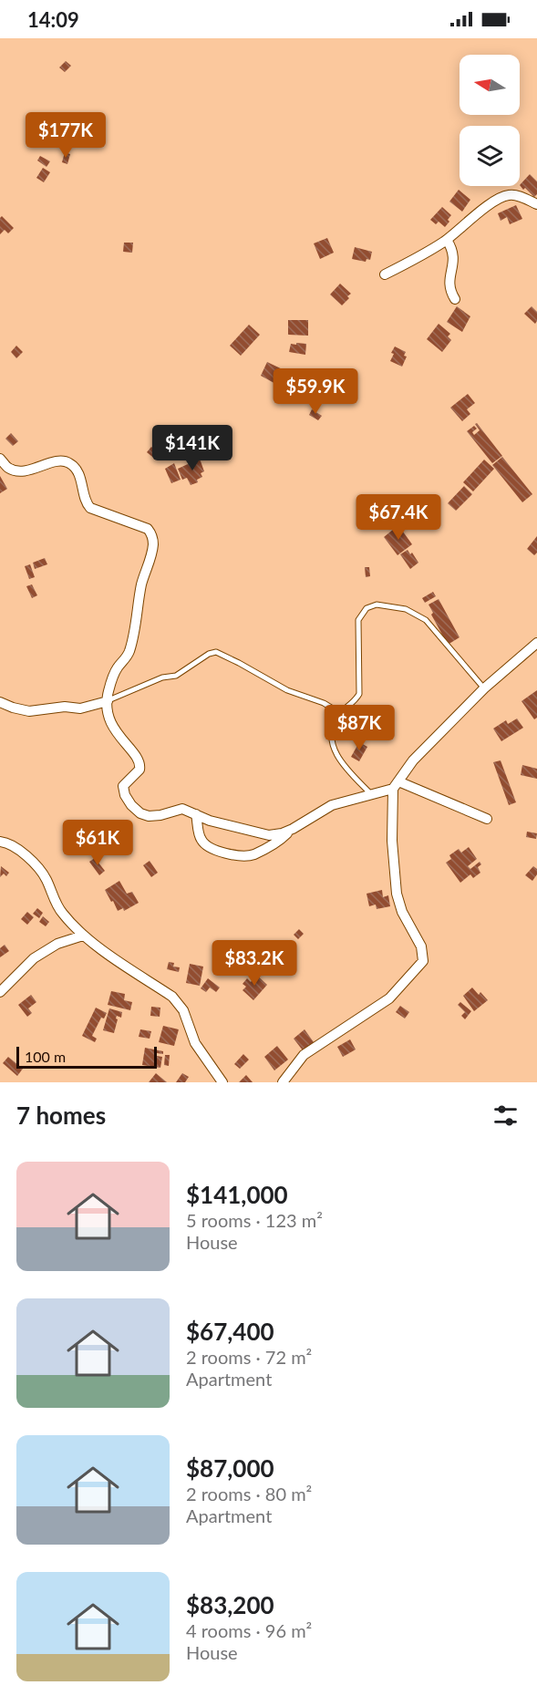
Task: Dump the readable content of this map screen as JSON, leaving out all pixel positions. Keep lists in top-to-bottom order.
{
  "scale_bar": "100 m",
  "north": "left",
  "page": {
    "status": "14:09",
    "price": [
      "$177K",
      "$59.9K",
      "$141K",
      "$67.4K",
      "$87K",
      "$61K",
      "$83.2K"
    ],
    "scale": "100 m",
    "heading": "7 homes",
    "list": [
      {
        "name": "$141,000",
        "note": "5 rooms · 123 m² · House"
      },
      {
        "name": "$67,400",
        "note": "2 rooms · 72 m² · Apartment"
      },
      {
        "name": "$87,000",
        "note": "2 rooms · 80 m² · Apartment"
      },
      {
        "name": "$83,200",
        "note": "4 rooms · 96 m² · House"
      }
    ]
  }
}
